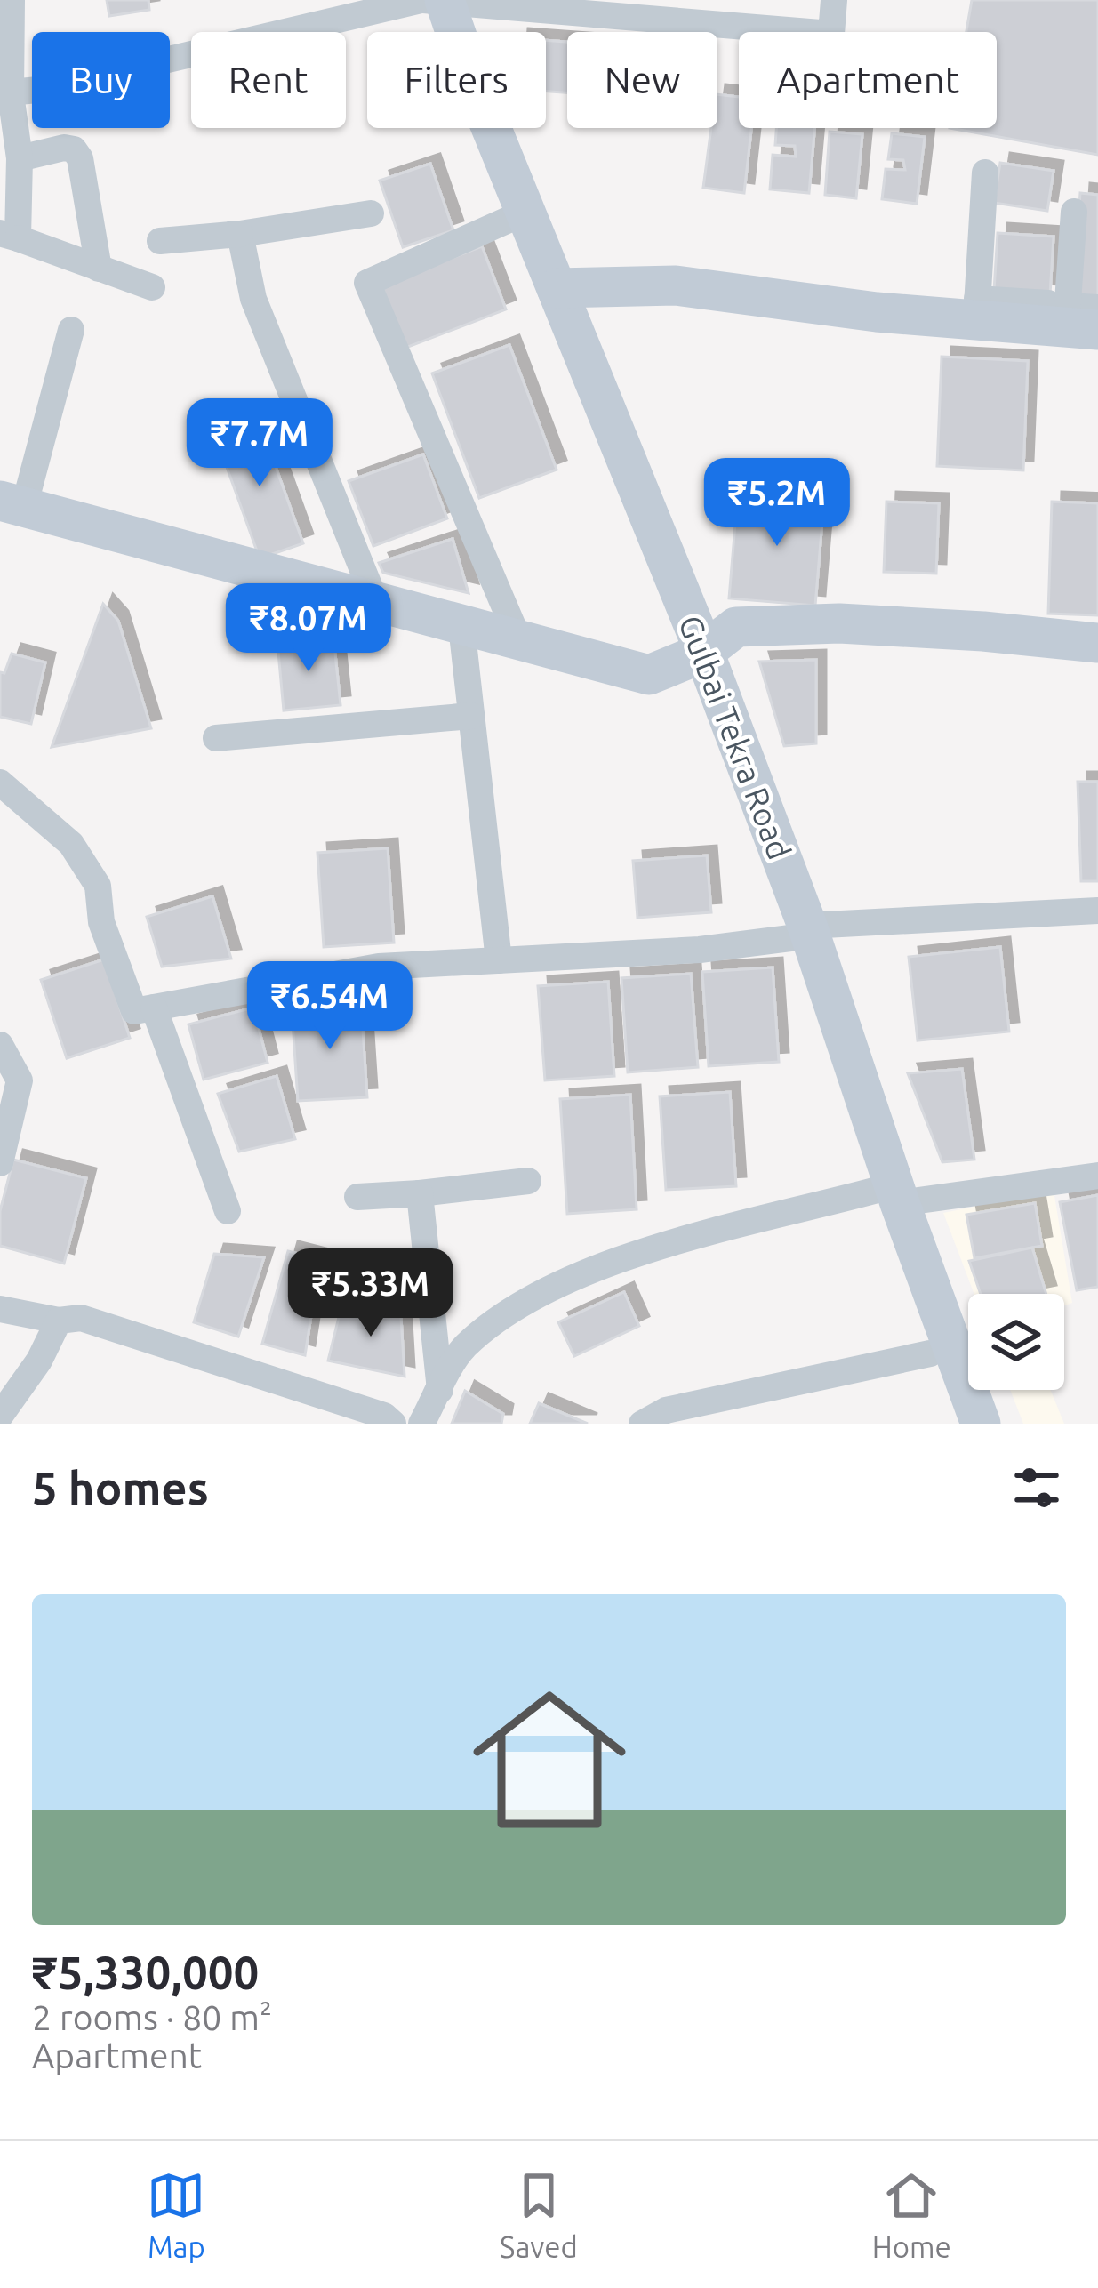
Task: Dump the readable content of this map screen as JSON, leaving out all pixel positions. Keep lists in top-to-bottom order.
{
  "streets": {
    "main road": ["Gulbai Tekra Road"]
  },
  "page": {
    "chip": [
      "Buy",
      "Rent",
      "Filters",
      "New",
      "Apartment"
    ],
    "price": [
      "₹7.7M",
      "₹5.2M",
      "₹8.07M",
      "₹6.54M",
      "₹5.33M"
    ],
    "heading": "5 homes",
    "list": [
      {
        "name": "₹5,330,000",
        "note": "2 rooms · 80 m² · Apartment"
      }
    ],
    "tabs": ["Map", "Saved", "Home"]
  }
}
